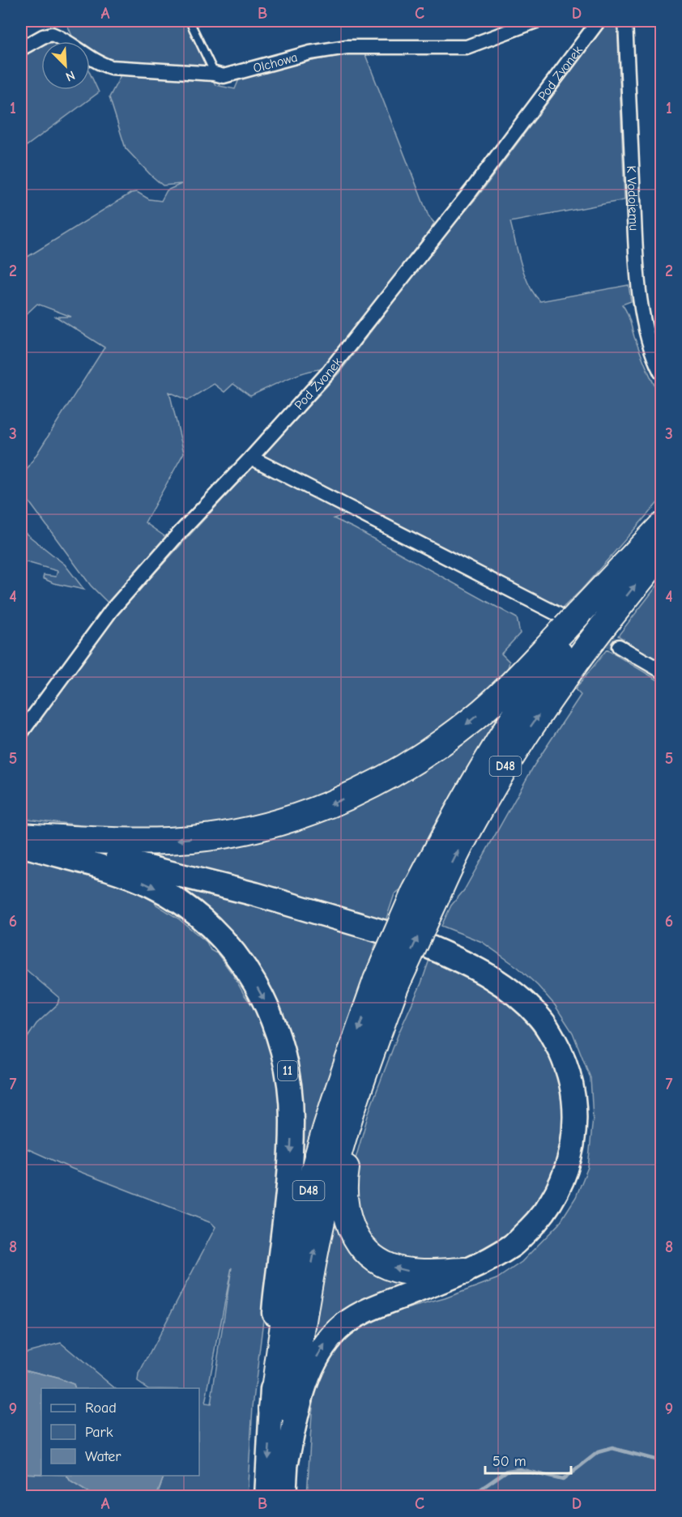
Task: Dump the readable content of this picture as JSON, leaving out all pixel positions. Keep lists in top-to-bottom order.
{
  "streets": {
    "highway": ["D48", "11"],
    "street": ["Olchowa", "Pod Zvonek", "K Vodojemu"]
  },
  "crossings": [
    ["D48", "11"]
  ],
  "legend": ["Road", "Park", "Water"],
  "scale_bar": "50 m",
  "north": "bottom right",
  "grid": {
    "columns": [
      "A",
      "B",
      "C",
      "D"
    ],
    "rows": [
      "1",
      "2",
      "3",
      "4",
      "5",
      "6",
      "7",
      "8",
      "9"
    ]
  }
}
